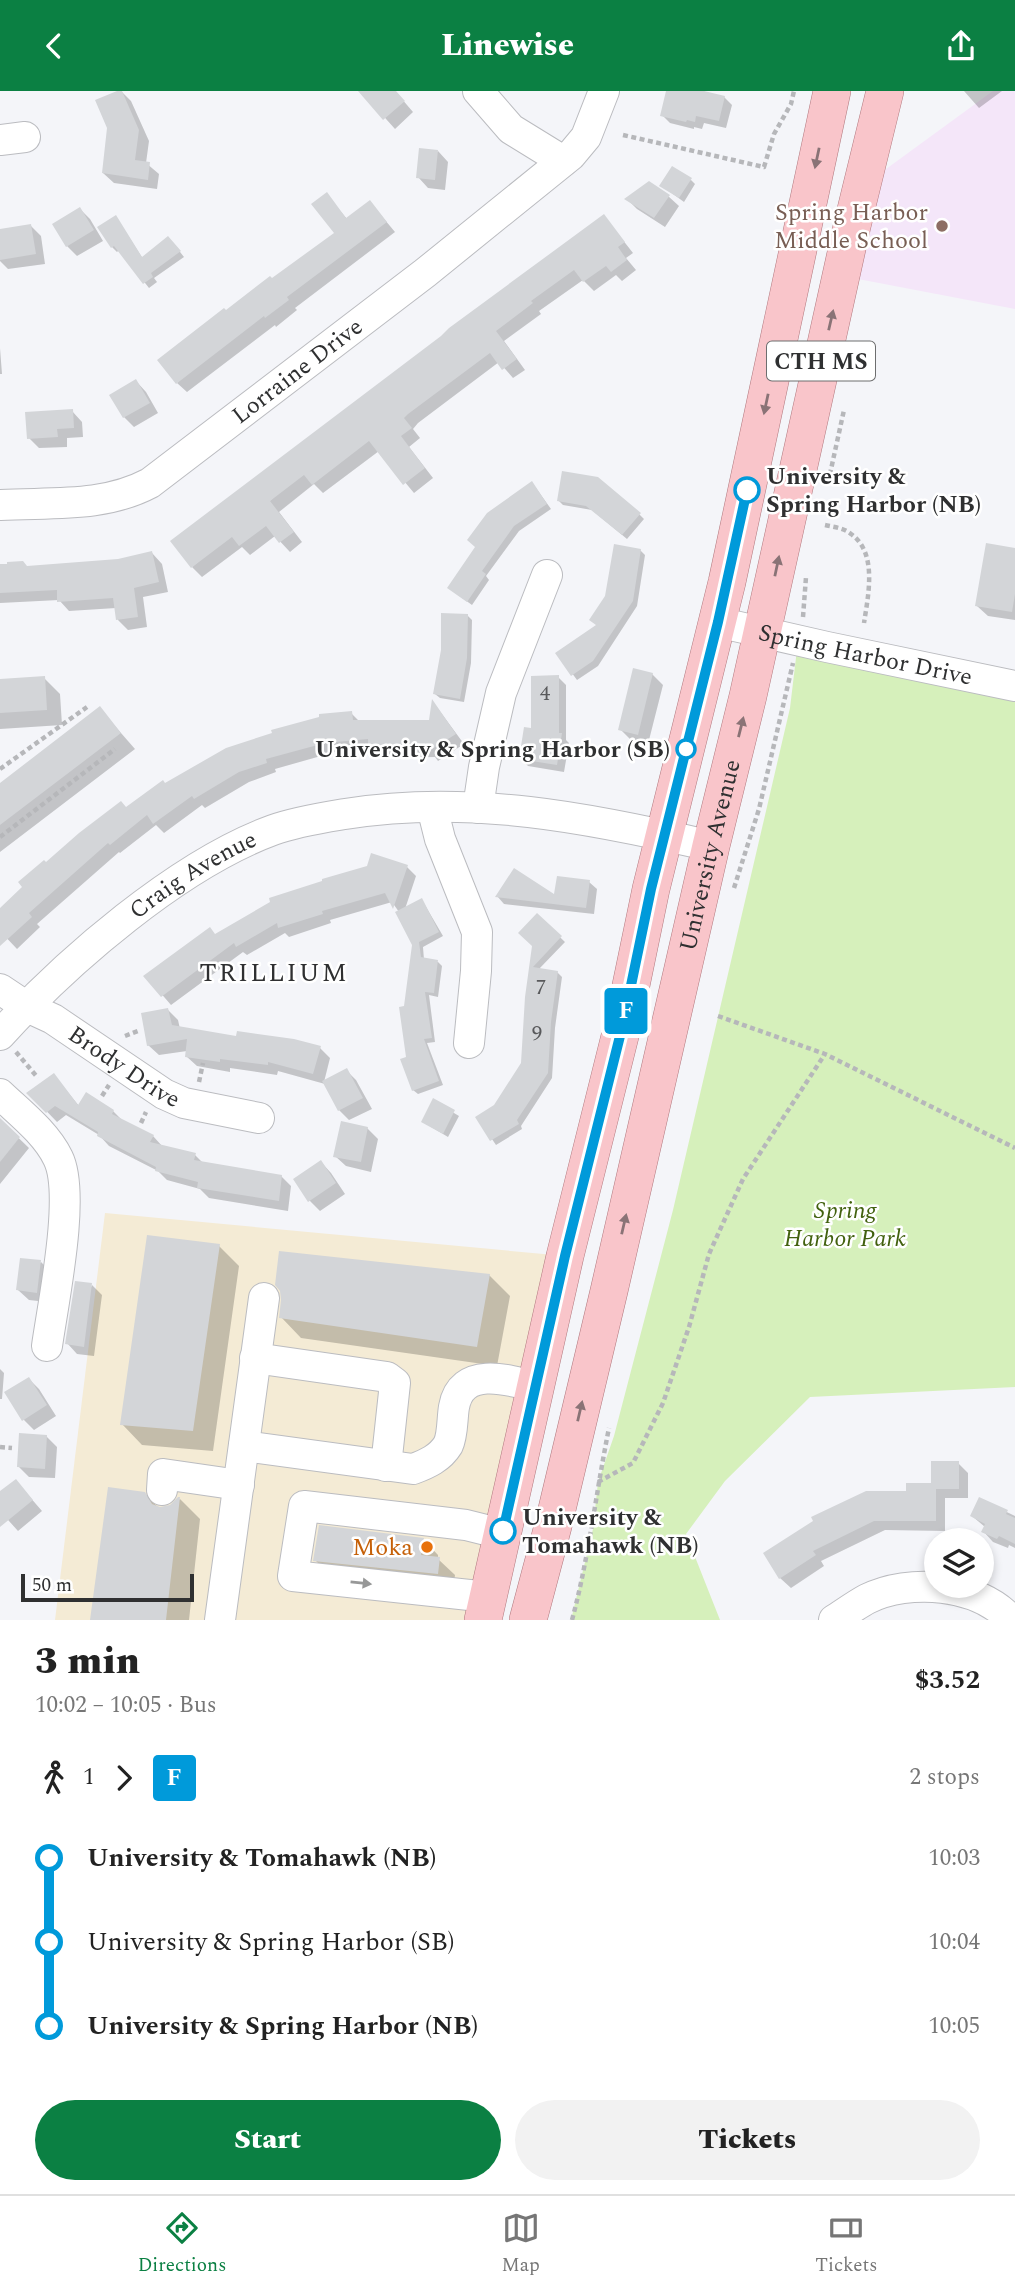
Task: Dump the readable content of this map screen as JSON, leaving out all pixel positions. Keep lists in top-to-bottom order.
{
  "streets": {
    "main road": ["CTH MS", "University Avenue"],
    "street": [
      "Lorraine Drive",
      "Spring Harbor Drive",
      "Craig Avenue",
      "Brody Drive"
    ]
  },
  "crossings": [
    ["Spring Harbor Drive", "University Avenue"],
    ["University Avenue", "Craig Avenue"],
    ["Craig Avenue", "Brody Drive"]
  ],
  "districts": ["TRILLIUM"],
  "parks": ["Spring Harbor Park"],
  "places": [
    "Spring Harbor Middle School",
    "University & Spring Harbor (NB)",
    "University & Spring Harbor (SB)",
    "University & Tomahawk (NB)",
    "Moka"
  ],
  "lines": ["bus line F"],
  "house_numbers": ["4", "7", "9"],
  "scale_bar": "50 m",
  "page": {
    "header": "Linewise",
    "on_map": "F",
    "scale": "50 m",
    "heading": ["3 min", "10:02 – 10:05 · Bus", "$3.52"],
    "legs": ["1", "F", "2 stops"],
    "list": [
      {
        "name": "University & Tomahawk (NB)",
        "value": "10:03"
      },
      {
        "name": "University & Spring Harbor (SB)",
        "value": "10:04"
      },
      {
        "name": "University & Spring Harbor (NB)",
        "value": "10:05"
      }
    ],
    "buttons": ["Start", "Tickets"],
    "tabs": ["Directions", "Map", "Tickets"]
  }
}
